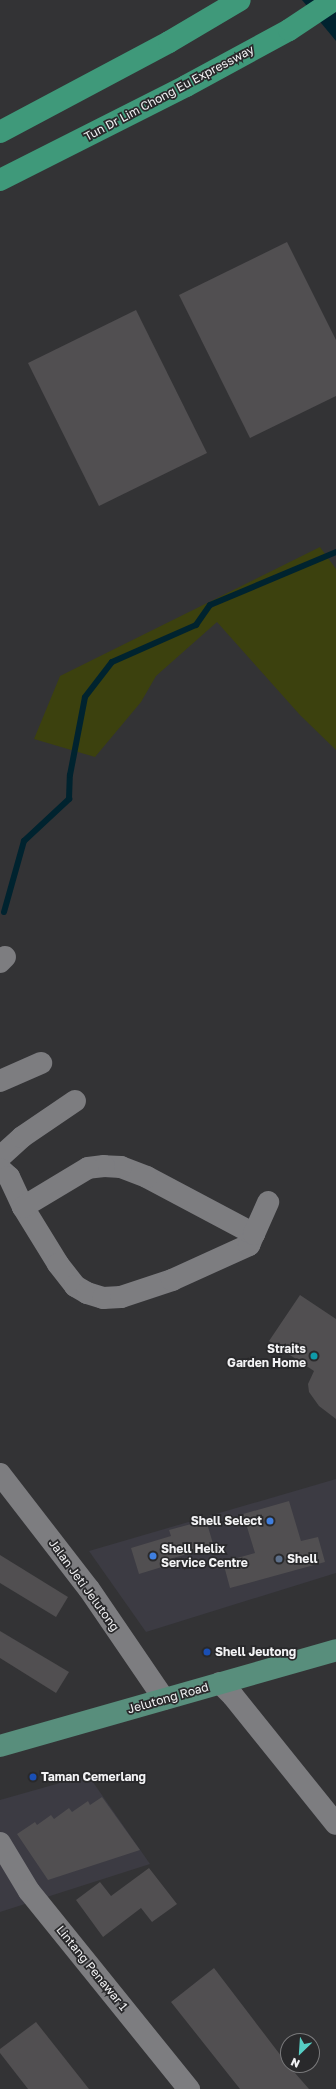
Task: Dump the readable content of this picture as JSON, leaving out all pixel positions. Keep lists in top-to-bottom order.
{
  "streets": {
    "highway": ["Tun Dr Lim Chong Eu Expressway"],
    "main road": ["Jelutong Road"],
    "street": ["Jalan Jeti Jelutong", "Lintang Penawar 1"]
  },
  "crossings": [
    ["Jalan Jeti Jelutong", "Jelutong Road"]
  ],
  "places": [
    "Straits Garden Home",
    "Shell Select",
    "Shell Helix Service Centre",
    "Shell",
    "Shell Jeutong",
    "Taman Cemerlang"
  ],
  "north": "bottom left"
}
